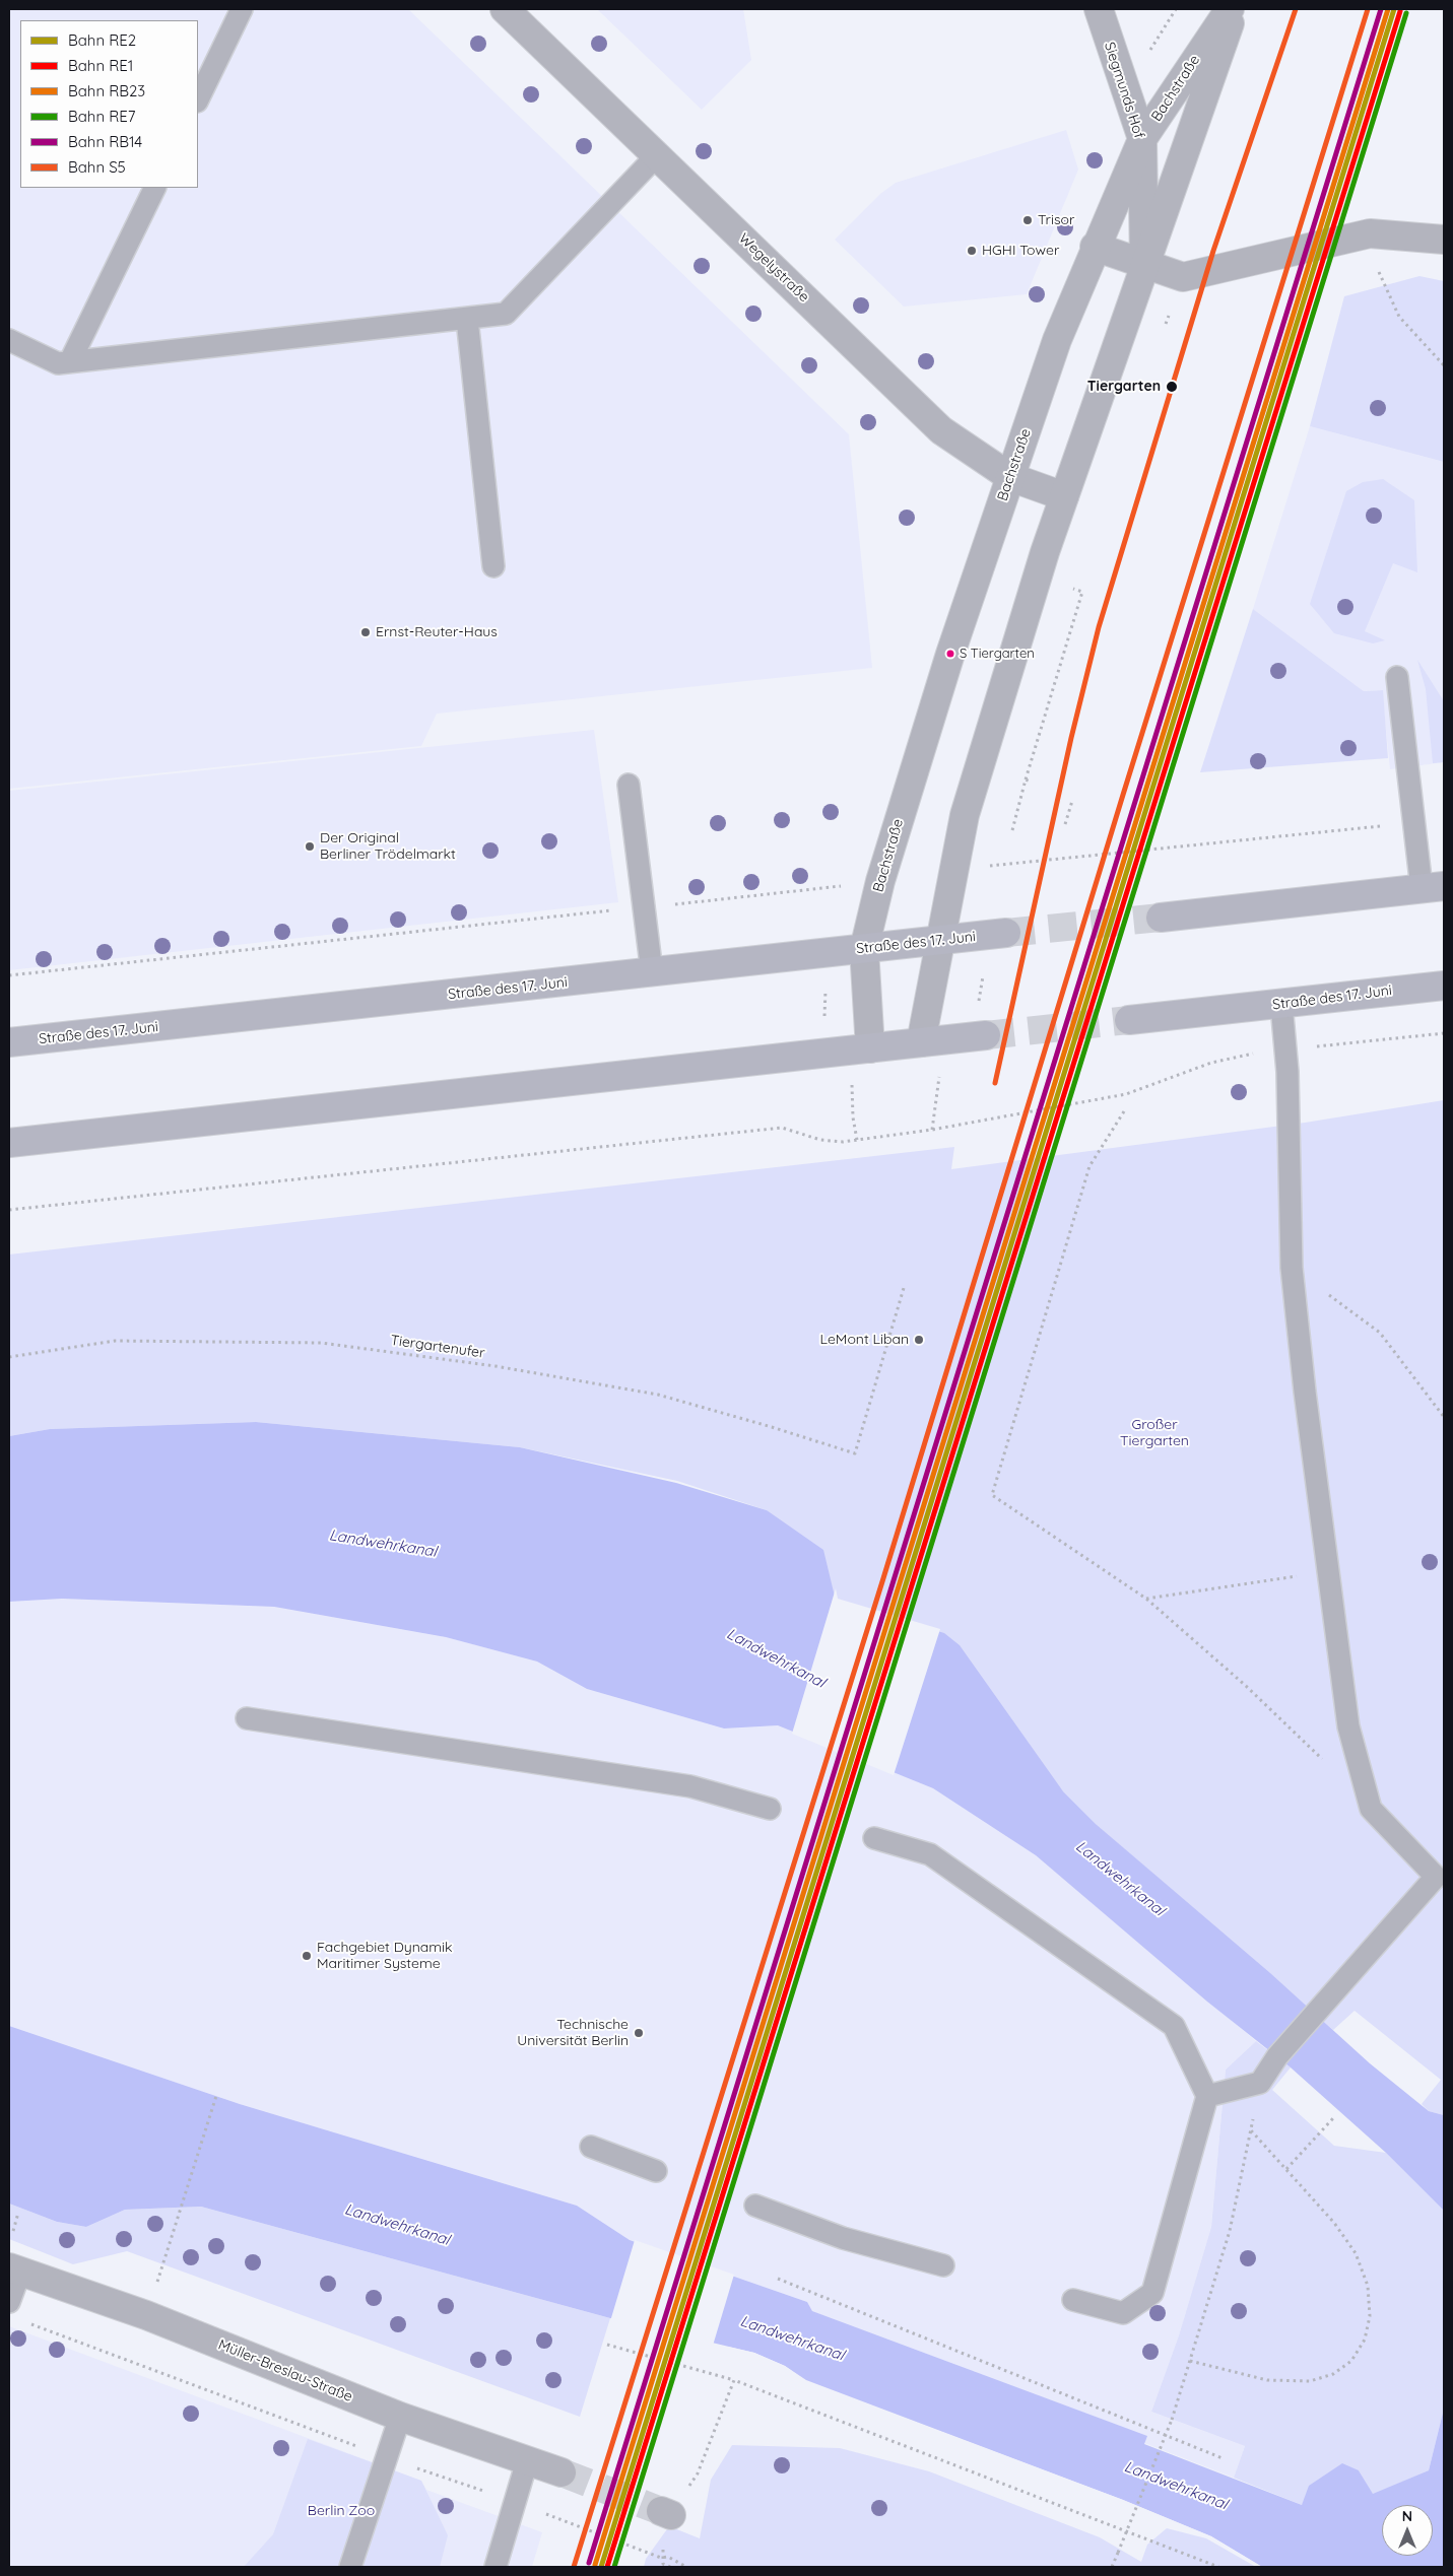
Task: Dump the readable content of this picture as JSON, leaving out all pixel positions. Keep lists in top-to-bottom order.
{
  "streets": {
    "main road": ["Straße des 17. Juni"],
    "street": [
      "Bachstraße",
      "Siegmunds Hof",
      "Wegelystraße",
      "Müller-Breslau-Straße"
    ],
    "path": ["Tiergartenufer"]
  },
  "crossings": [
    ["Bachstraße", "Siegmunds Hof"],
    ["Bachstraße", "Wegelystraße"],
    ["Bachstraße", "Straße des 17. Juni"]
  ],
  "water": ["Landwehrkanal"],
  "parks": ["Großer Tiergarten", "Berlin Zoo"],
  "places": [
    "Trisor",
    "HGHI Tower",
    "Tiergarten",
    "Ernst-Reuter-Haus",
    "S Tiergarten",
    "Der Original Berliner Trödelmarkt",
    "LeMont Liban",
    "Fachgebiet Dynamik Maritimer Systeme",
    "Technische Universität Berlin"
  ],
  "lines": [
    "rail line RE2",
    "rail line RB23",
    "rail line RB14",
    "rail line S5",
    "rail line RE1",
    "rail line RE7"
  ],
  "legend": [
    "Bahn RE2",
    "Bahn RE1",
    "Bahn RB23",
    "Bahn RE7",
    "Bahn RB14",
    "Bahn S5"
  ],
  "north": "top"
}
